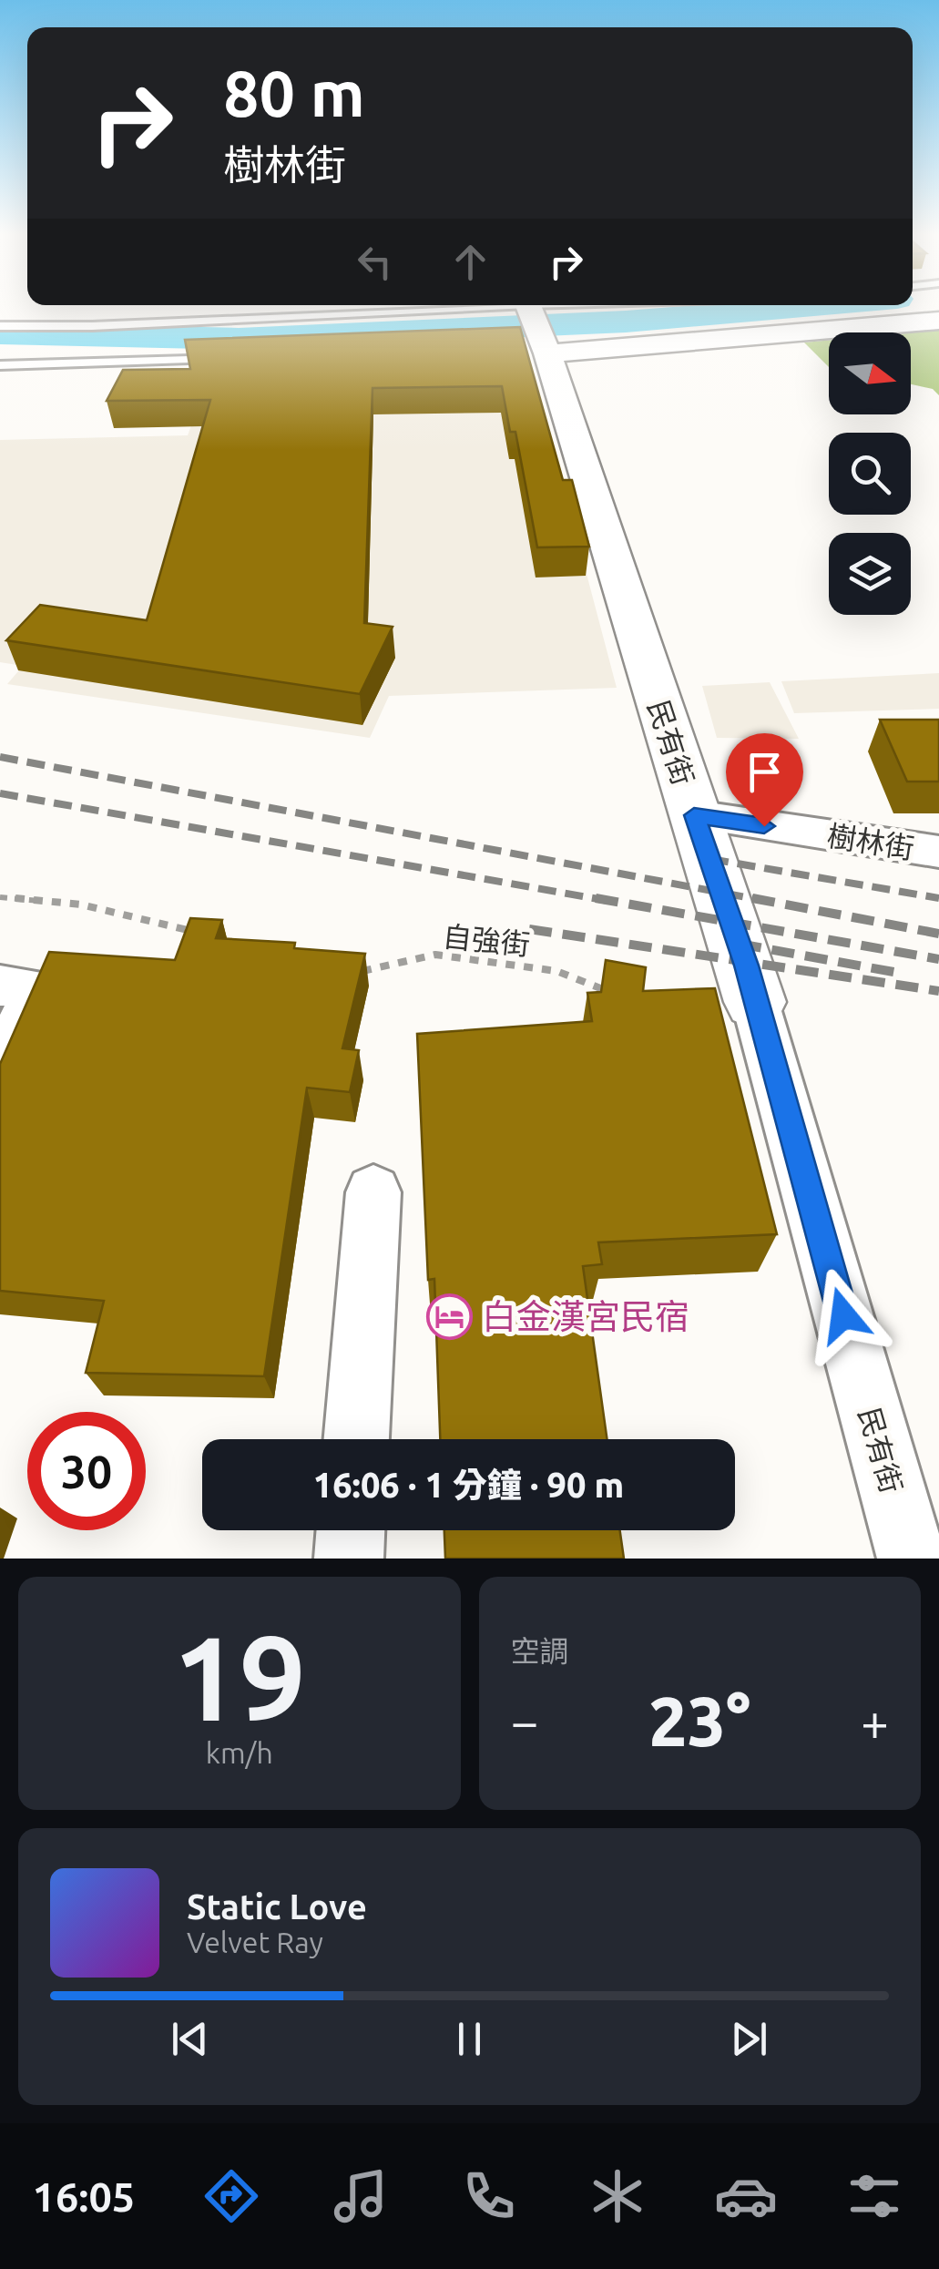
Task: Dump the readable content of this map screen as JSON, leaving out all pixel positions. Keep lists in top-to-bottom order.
{
  "streets": {
    "street": ["民有街", "樹林街"],
    "path": ["自強街"]
  },
  "crossings": [
    ["民有街", "樹林街"]
  ],
  "places": {
    "hotel": ["白金漢宮民宿"]
  },
  "north": "right",
  "page": {
    "turn": ["80 m", "樹林街"],
    "limit": "30",
    "trip": "16:06 · 1 分鐘 · 90 m",
    "tile": [
      ["19", "km/h"],
      "空調"
    ],
    "heat": ["−", "23°", "+"],
    "song": ["Static Love", "Velvet Ray"],
    "tabs": "16:05"
  }
}
